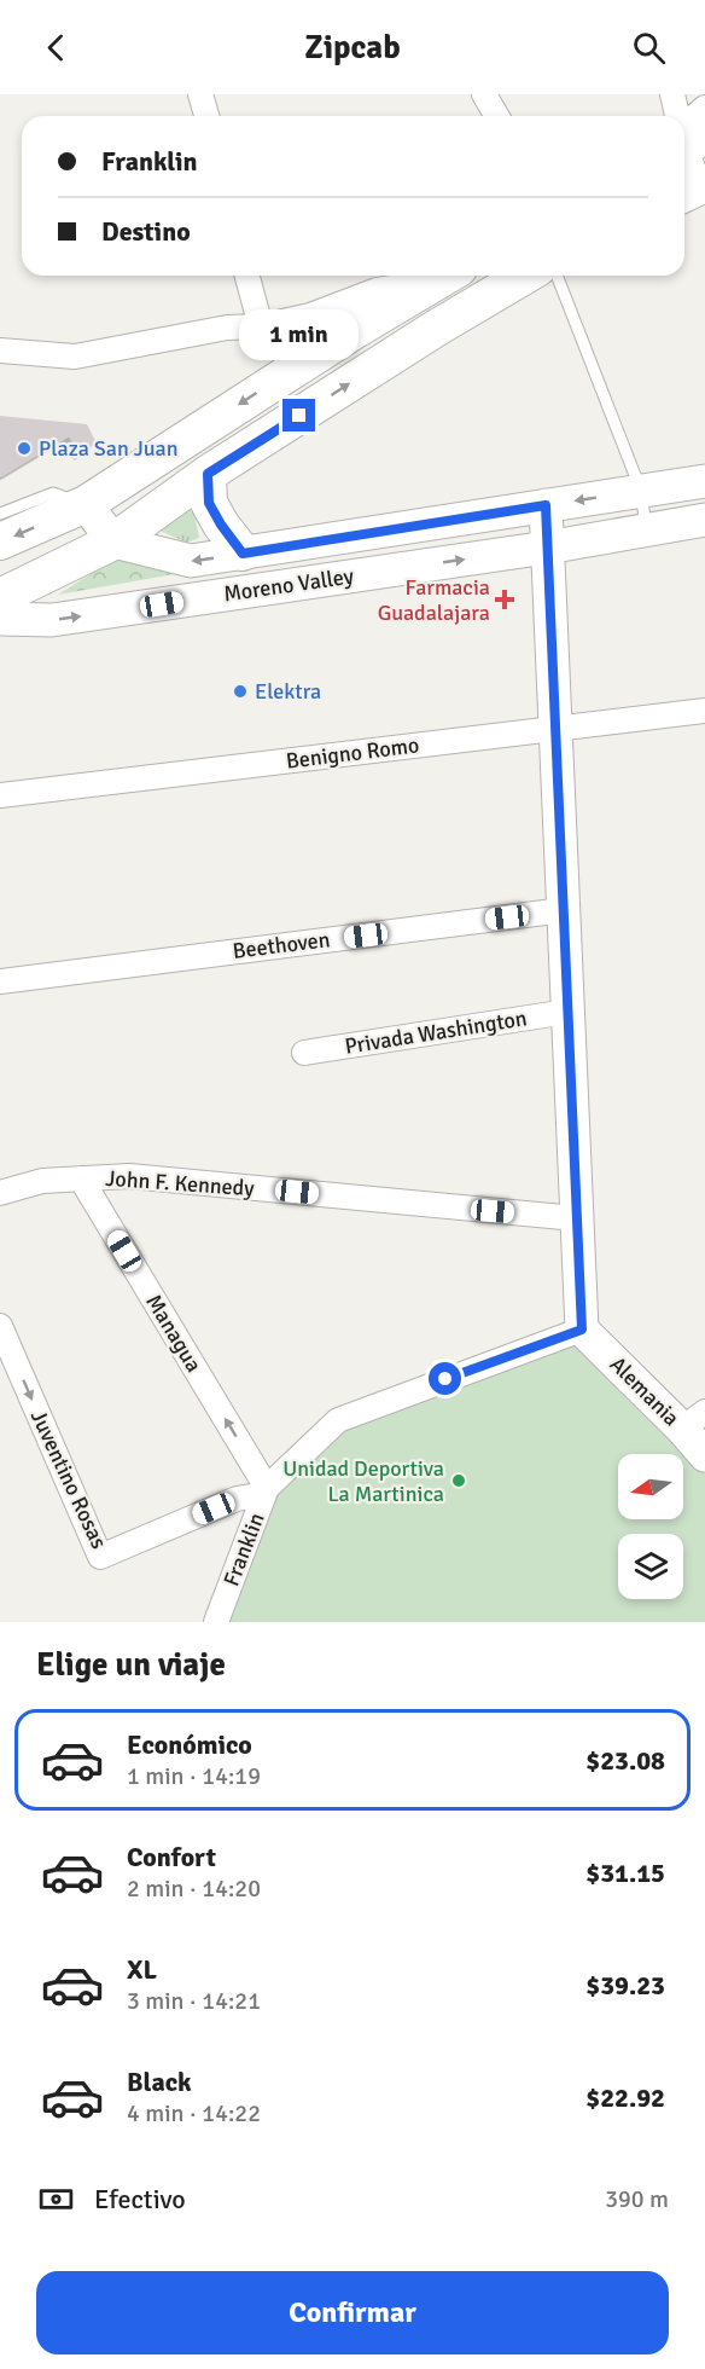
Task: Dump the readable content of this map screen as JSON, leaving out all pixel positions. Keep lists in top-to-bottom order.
{
  "streets": {
    "street": [
      "Moreno Valley",
      "Benigno Romo",
      "Beethoven",
      "Privada Washington",
      "John F. Kennedy",
      "Managua",
      "Alemania",
      "Juventino Rosas",
      "Franklin"
    ]
  },
  "crossings": [
    ["John F. Kennedy", "Managua"],
    ["Managua", "Juventino Rosas"],
    ["Managua", "Franklin"],
    ["Alemania", "Franklin"],
    ["Juventino Rosas", "Franklin"]
  ],
  "one_way": ["Managua"],
  "places": {
    "other": ["Plaza San Juan", "Elektra", "Unidad Deportiva La Martinica"],
    "health": ["Farmacia Guadalajara"]
  },
  "north": "left",
  "page": {
    "header": "Zipcab",
    "banner": ["Franklin", "Destino"],
    "bubble": "1 min",
    "heading": "Elige un viaje",
    "list": [
      {
        "name": "Económico",
        "note": "1 min · 14:19",
        "value": "$23.08"
      },
      {
        "name": "Confort",
        "note": "2 min · 14:20",
        "value": "$31.15"
      },
      {
        "name": "XL",
        "note": "3 min · 14:21",
        "value": "$39.23"
      },
      {
        "name": "Black",
        "note": "4 min · 14:22",
        "value": "$22.92"
      }
    ],
    "pay": ["Efectivo", "390 m"],
    "buttons": "Confirmar"
  }
}
